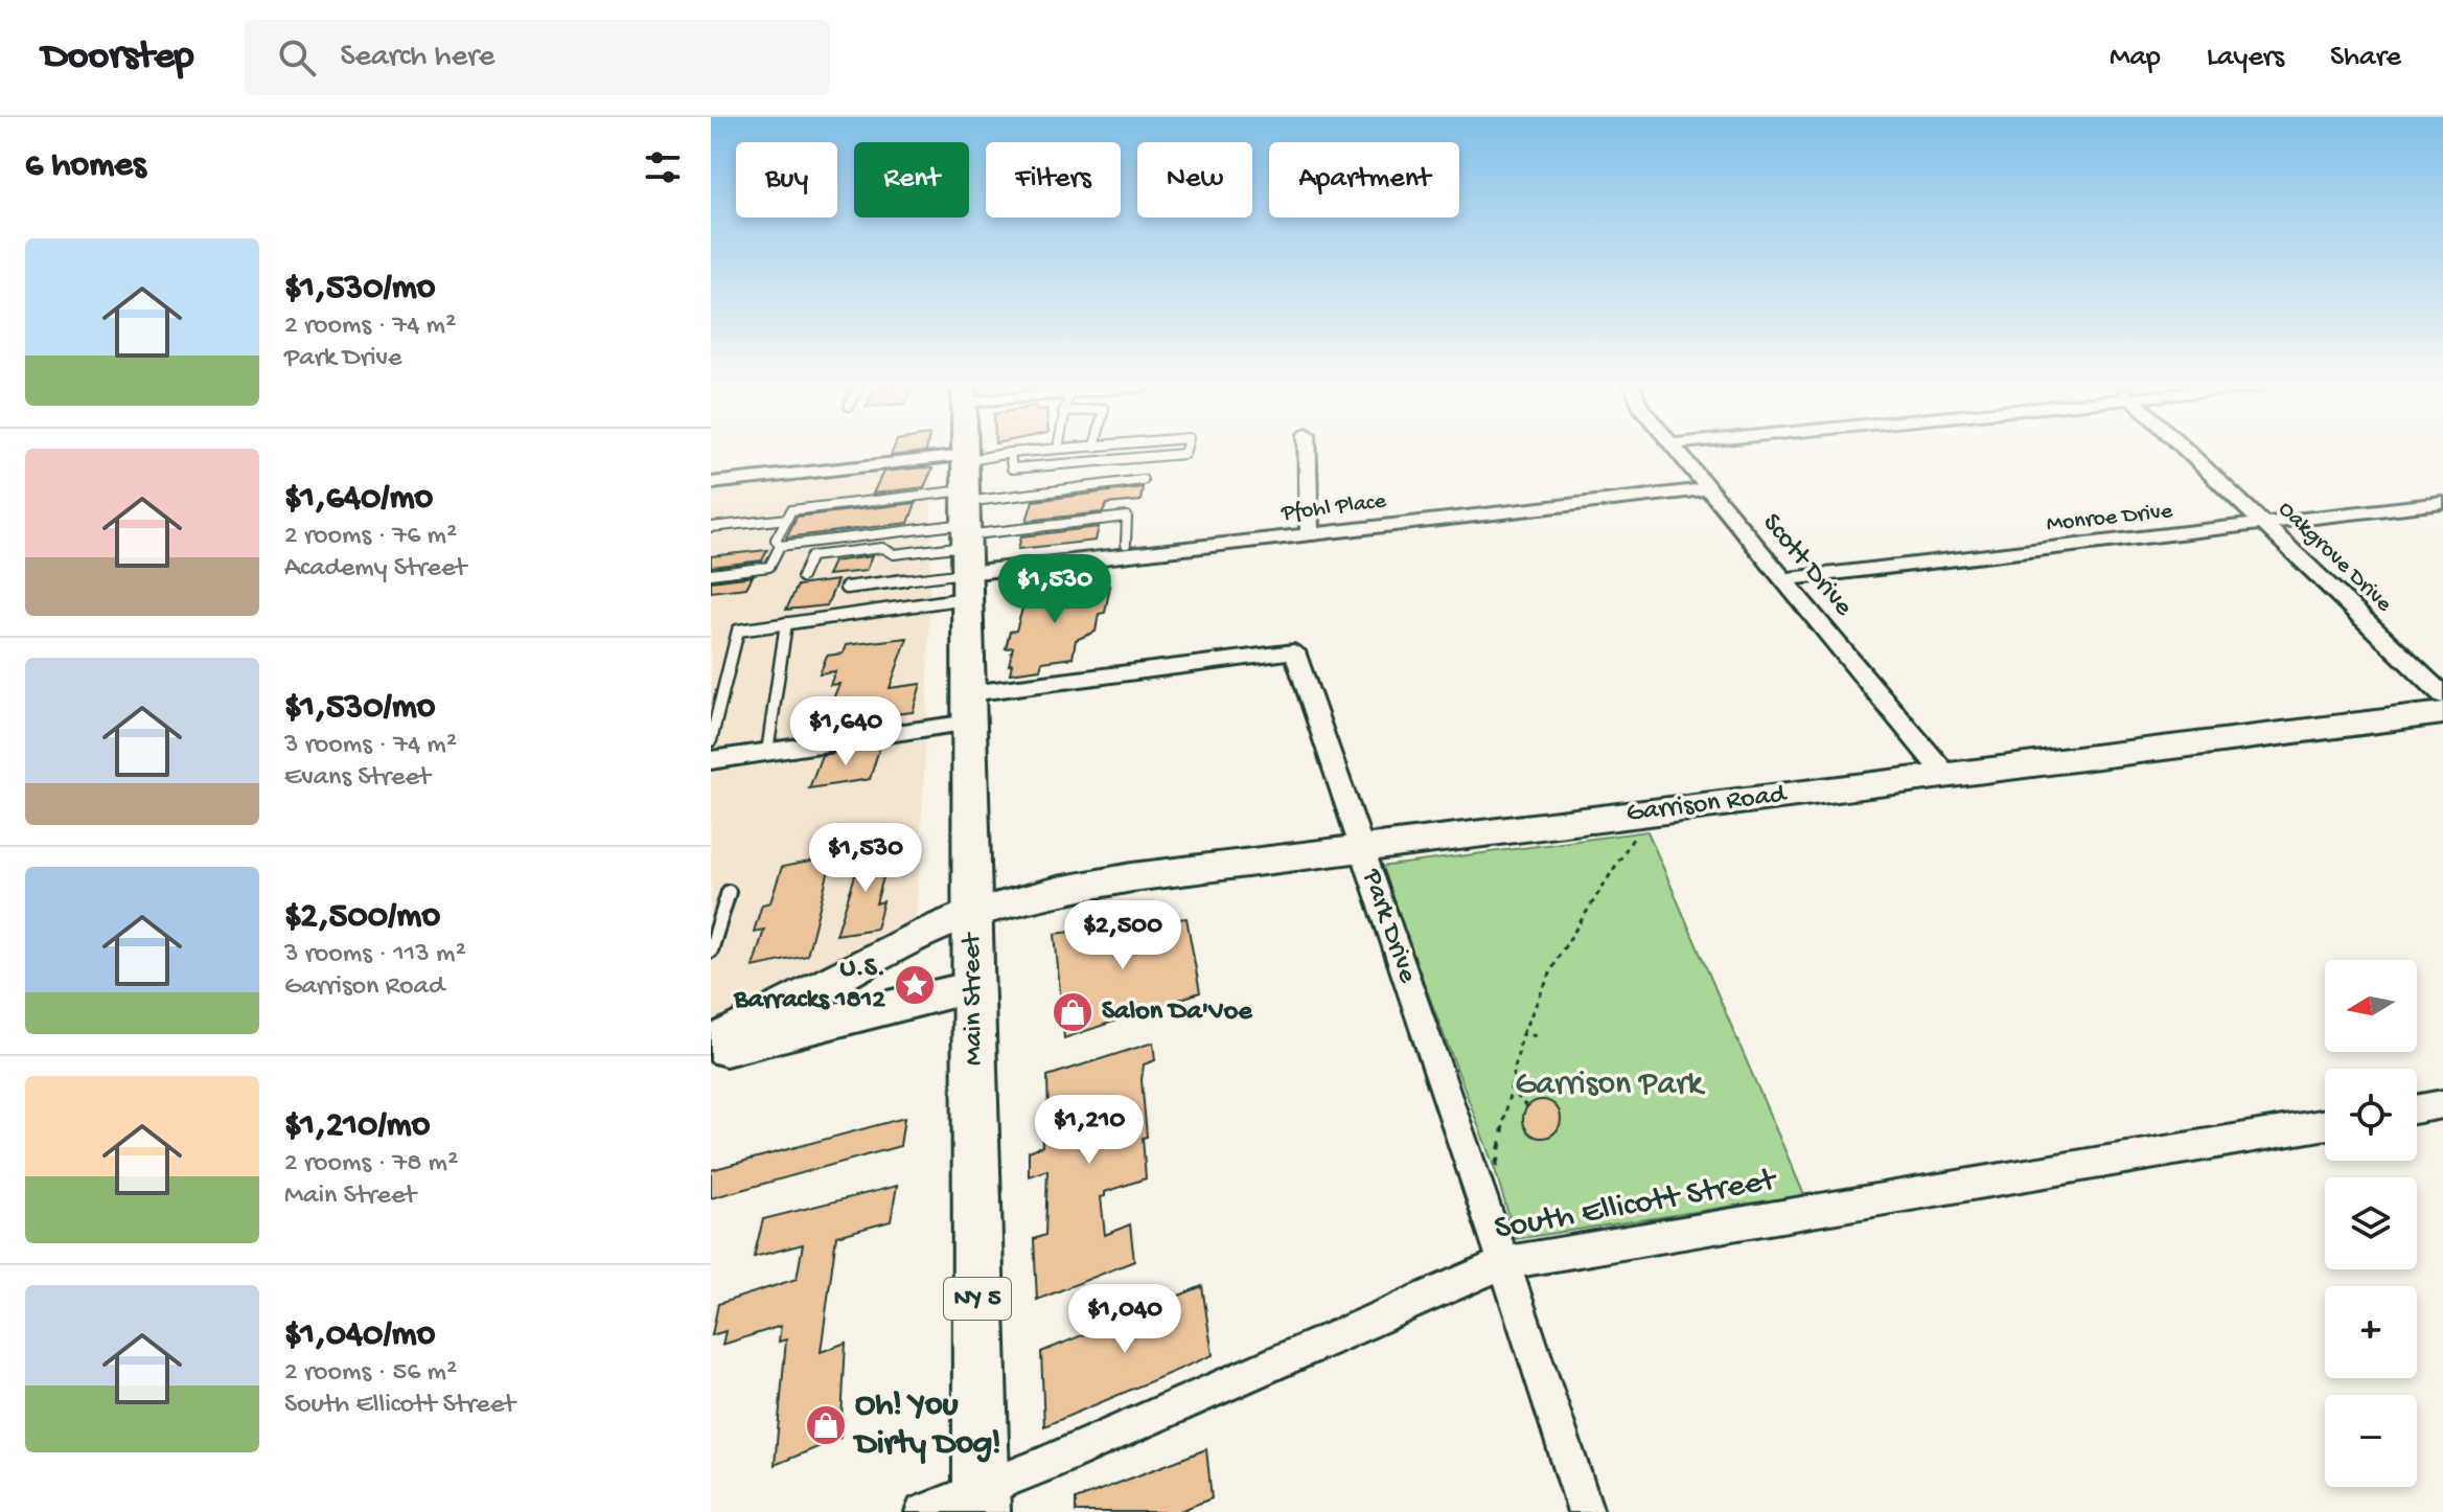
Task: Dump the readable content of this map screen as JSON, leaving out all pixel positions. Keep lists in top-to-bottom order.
{
  "streets": {
    "main road": ["Main Street", "NY 5"],
    "street": [
      "Pfohl Place",
      "Monroe Drive",
      "Oakgrove Drive",
      "Scott Drive",
      "Garrison Road",
      "Park Drive",
      "South Ellicott Street"
    ]
  },
  "crossings": [
    ["Pfohl Place", "Scott Drive"],
    ["Pfohl Place", "Main Street"],
    ["Monroe Drive", "Oakgrove Drive"],
    ["Monroe Drive", "Scott Drive"],
    ["Scott Drive", "Garrison Road"],
    ["Garrison Road", "Park Drive"],
    ["Garrison Road", "Main Street"],
    ["Park Drive", "Main Street"],
    ["Park Drive", "South Ellicott Street"],
    ["Main Street", "South Ellicott Street"]
  ],
  "parks": ["Garrison Park"],
  "places": {
    "place": ["U.S. Barracks 1812"],
    "shop": ["Salon Da'Voe", "Oh! You Dirty Dog!"]
  },
  "north": "left",
  "page": {
    "header": "Doorstep",
    "search": "Search here",
    "nav": ["Map", "Layers", "Share"],
    "heading": "6 homes",
    "chip": [
      "Buy",
      "Rent",
      "Filters",
      "New",
      "Apartment"
    ],
    "list": [
      {
        "name": "$1,530/mo",
        "note": "2 rooms · 74 m² · Park Drive"
      },
      {
        "name": "$1,640/mo",
        "note": "2 rooms · 76 m² · Academy Street"
      },
      {
        "name": "$1,530/mo",
        "note": "3 rooms · 74 m² · Evans Street"
      },
      {
        "name": "$2,500/mo",
        "note": "3 rooms · 113 m² · Garrison Road"
      },
      {
        "name": "$1,210/mo",
        "note": "2 rooms · 78 m² · Main Street"
      },
      {
        "name": "$1,040/mo",
        "note": "2 rooms · 56 m² · South Ellicott Street"
      }
    ],
    "price": [
      "$1,530",
      "$1,640",
      "$1,530",
      "$2,500",
      "$1,210",
      "$1,040"
    ],
    "map_buttons": ["+", "−"]
  }
}
